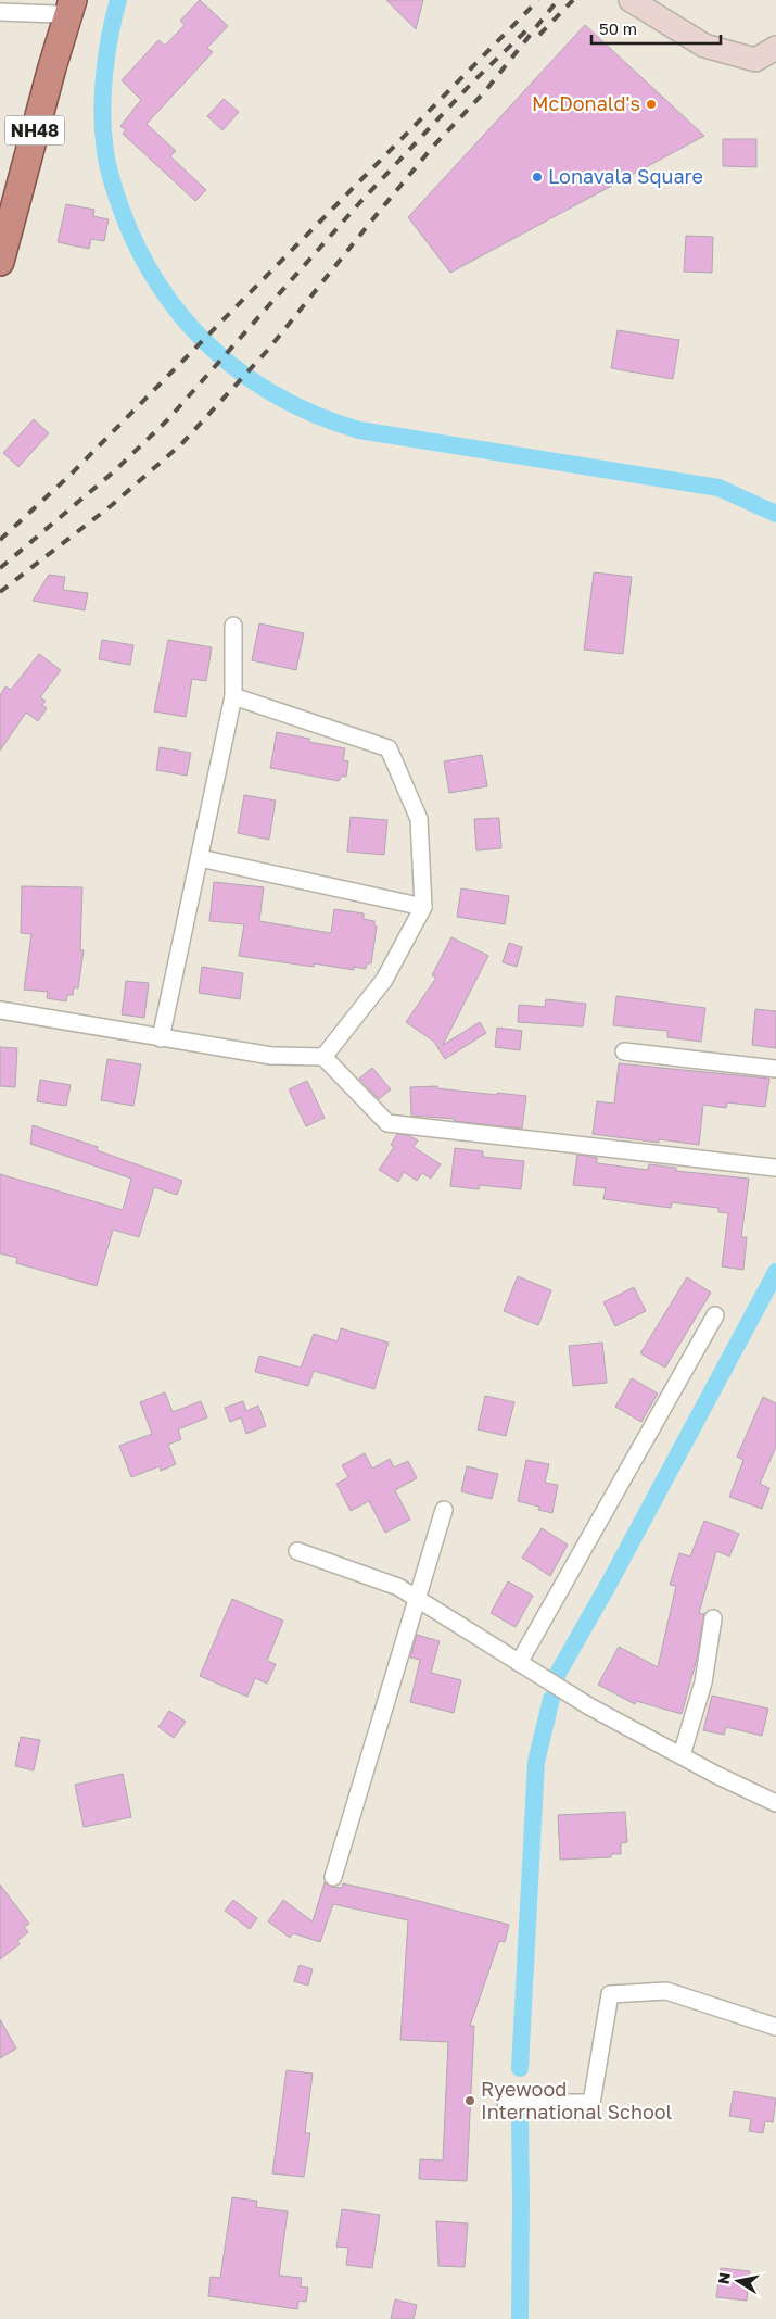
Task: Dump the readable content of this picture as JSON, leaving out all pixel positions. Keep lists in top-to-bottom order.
{
  "streets": {
    "highway": ["NH48"]
  },
  "places": ["McDonald's", "Lonavala Square", "Ryewood International School"],
  "scale_bar": "50 m",
  "north": "left"
}
